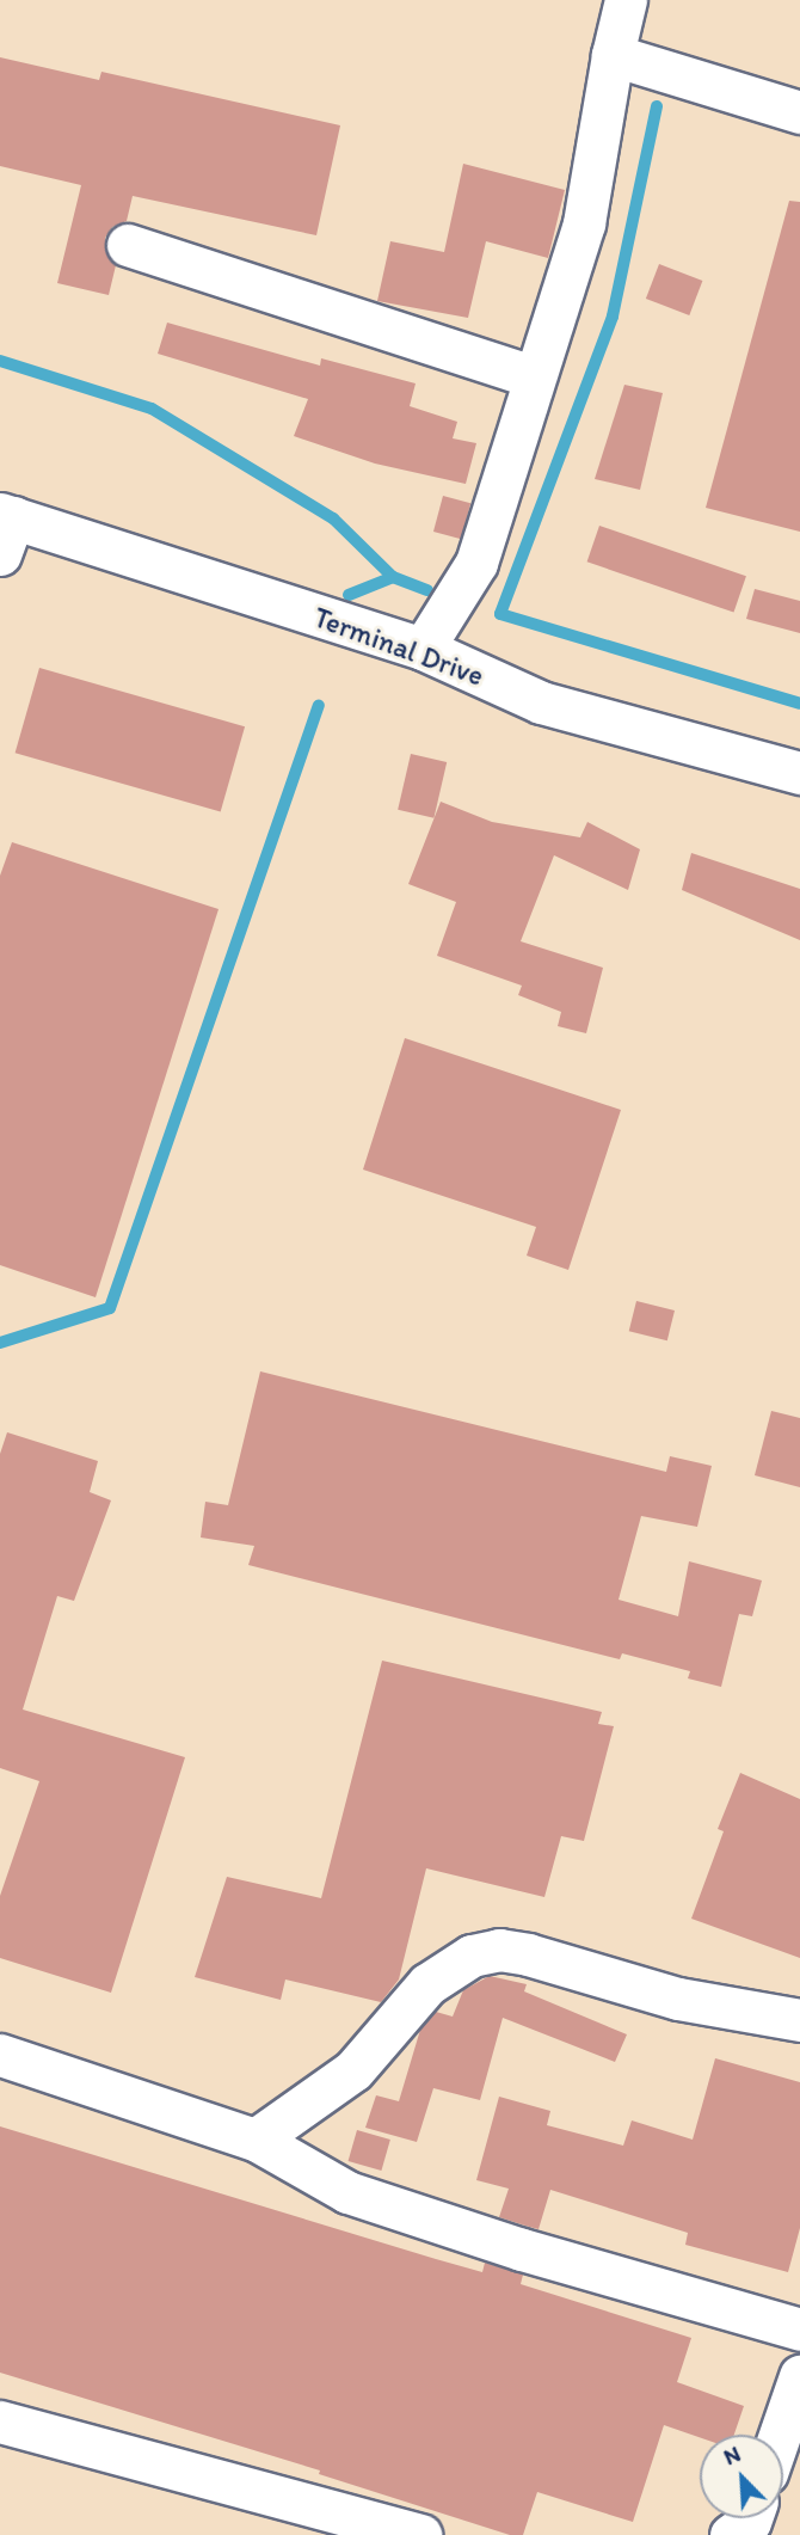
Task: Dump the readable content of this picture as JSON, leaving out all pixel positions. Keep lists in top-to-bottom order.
{
  "streets": {
    "street": ["Terminal Drive"]
  },
  "north": "top left"
}
